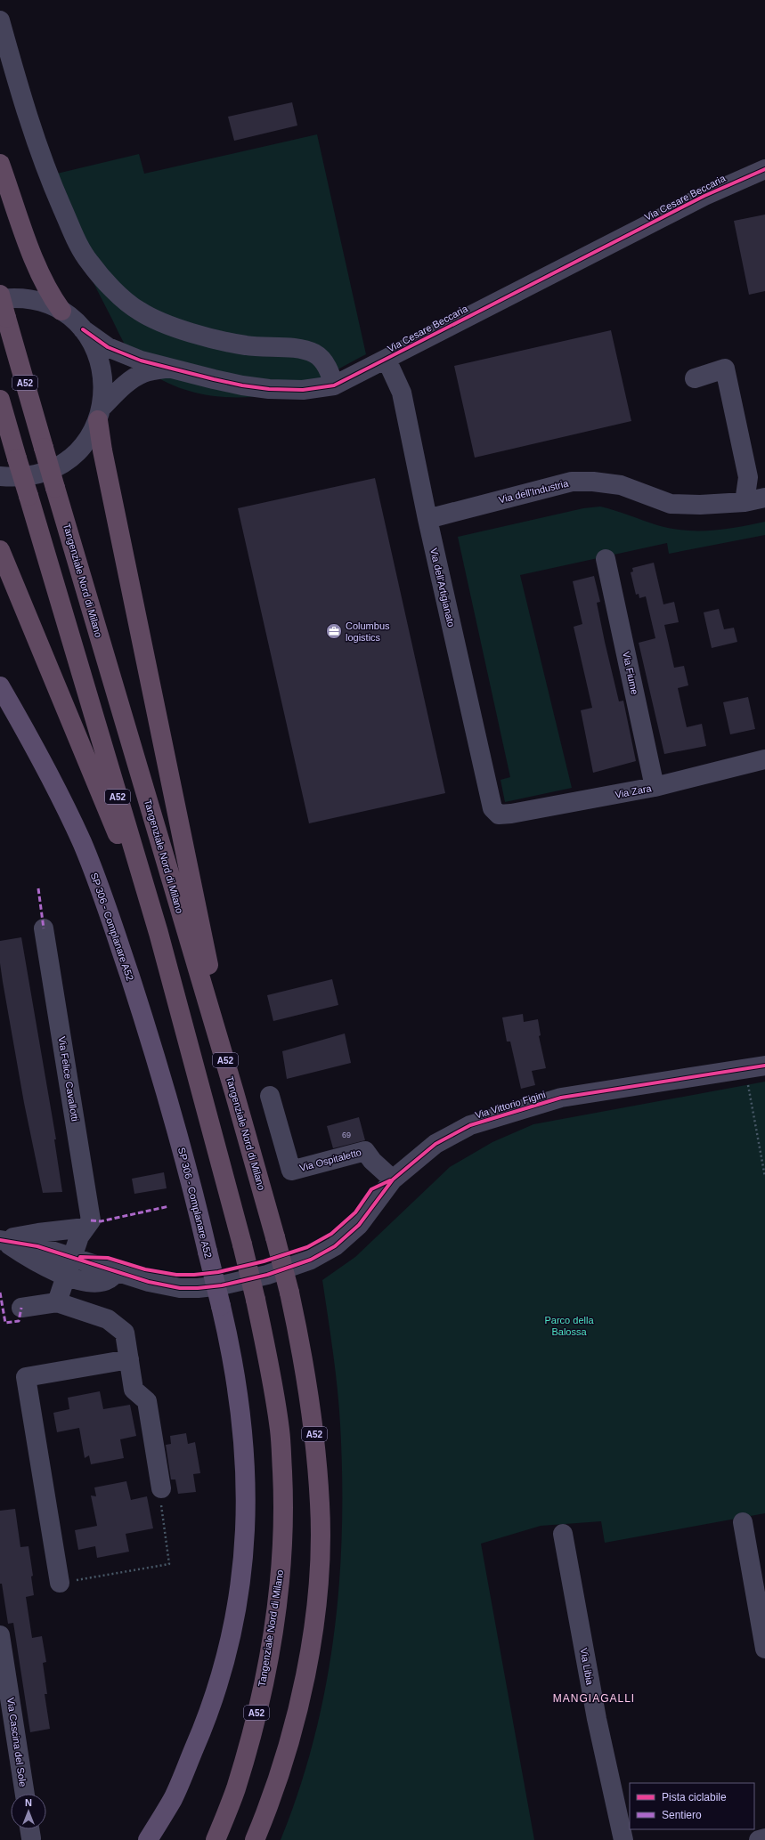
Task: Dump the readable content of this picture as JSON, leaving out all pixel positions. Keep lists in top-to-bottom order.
{
  "streets": {
    "highway": ["A52", "Tangenziale Nord di Milano"],
    "main road": ["SP 306 - Complanare A52"],
    "street": [
      "Via Cesare Beccaria",
      "Via dell'Industria",
      "Via dell'Artigianato",
      "Via Fiume",
      "Via Zara",
      "Via Felice Cavallotti",
      "Via Vittorio Figini",
      "Via Ospitaletto",
      "Via Libia",
      "Via Cascina del Sole"
    ]
  },
  "crossings": [
    ["Via Cesare Beccaria", "Via dell'Artigianato"],
    ["Via dell'Industria", "Via dell'Artigianato"],
    ["Via dell'Artigianato", "Via Zara"],
    ["Via Fiume", "Via Zara"],
    ["Via Vittorio Figini", "Via Ospitaletto"]
  ],
  "districts": ["MANGIAGALLI"],
  "parks": ["Parco della Balossa"],
  "places": {
    "office": ["Columbus logistics"]
  },
  "house_numbers": ["69"],
  "legend": ["Pista ciclabile", "Sentiero"],
  "north": "top"
}
